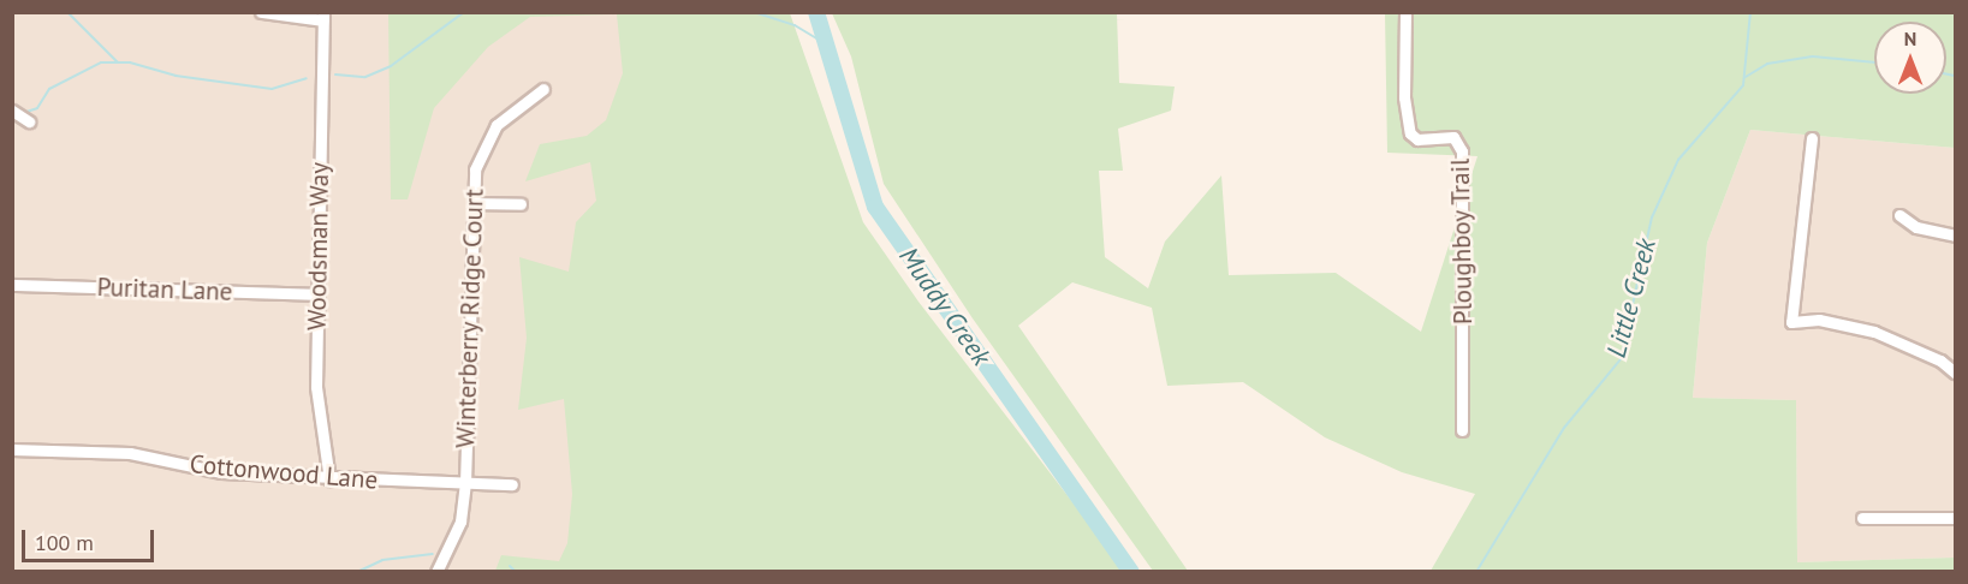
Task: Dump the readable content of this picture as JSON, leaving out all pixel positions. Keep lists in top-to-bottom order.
{
  "streets": {
    "street": [
      "Ploughboy Trail",
      "Woodsman Way",
      "Puritan Lane",
      "Winterberry Ridge Court",
      "Cottonwood Lane"
    ]
  },
  "crossings": [
    ["Woodsman Way", "Puritan Lane"],
    ["Woodsman Way", "Cottonwood Lane"],
    ["Winterberry Ridge Court", "Cottonwood Lane"]
  ],
  "water": ["Little Creek", "Muddy Creek"],
  "scale_bar": "100 m",
  "north": "top"
}
